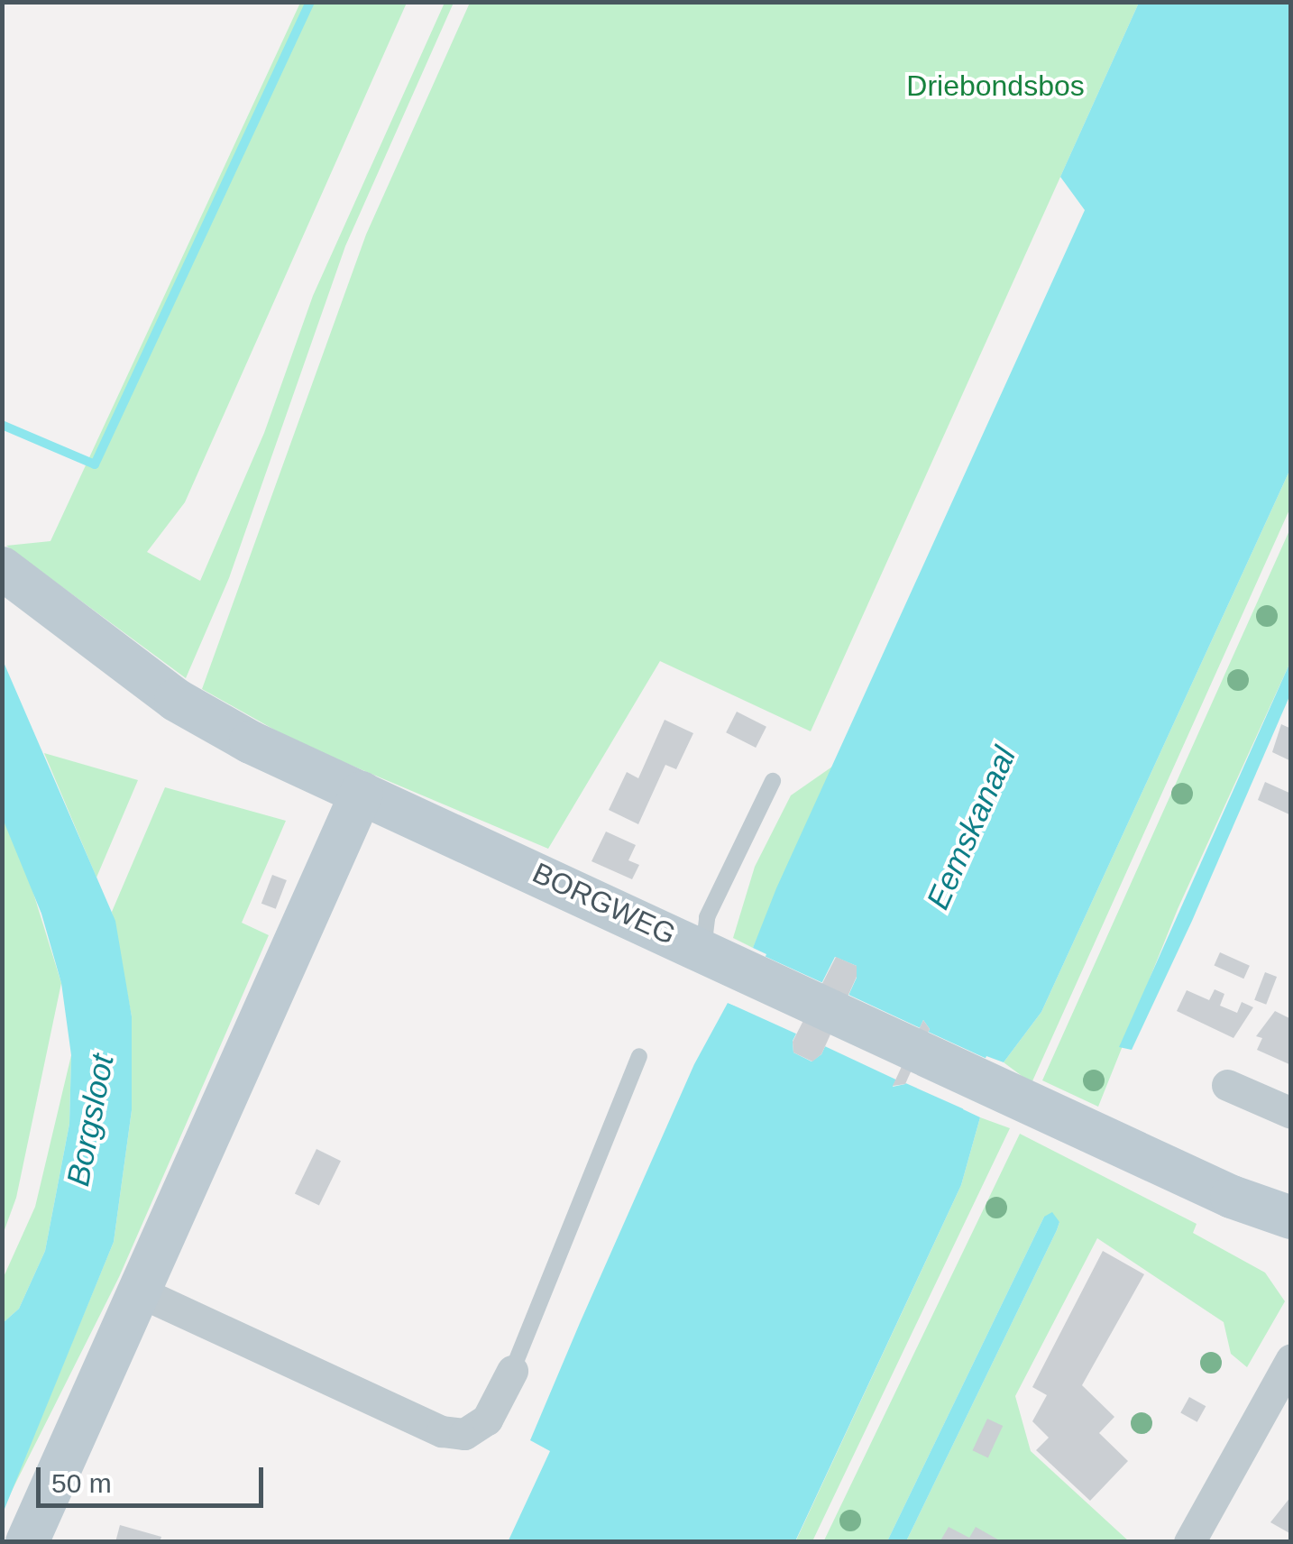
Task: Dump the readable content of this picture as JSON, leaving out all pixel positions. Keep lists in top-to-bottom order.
{
  "streets": {
    "main road": ["BORGWEG"]
  },
  "water": ["Eemskanaal", "Borgsloot"],
  "parks": ["Driebondsbos"],
  "scale_bar": "50 m"
}
